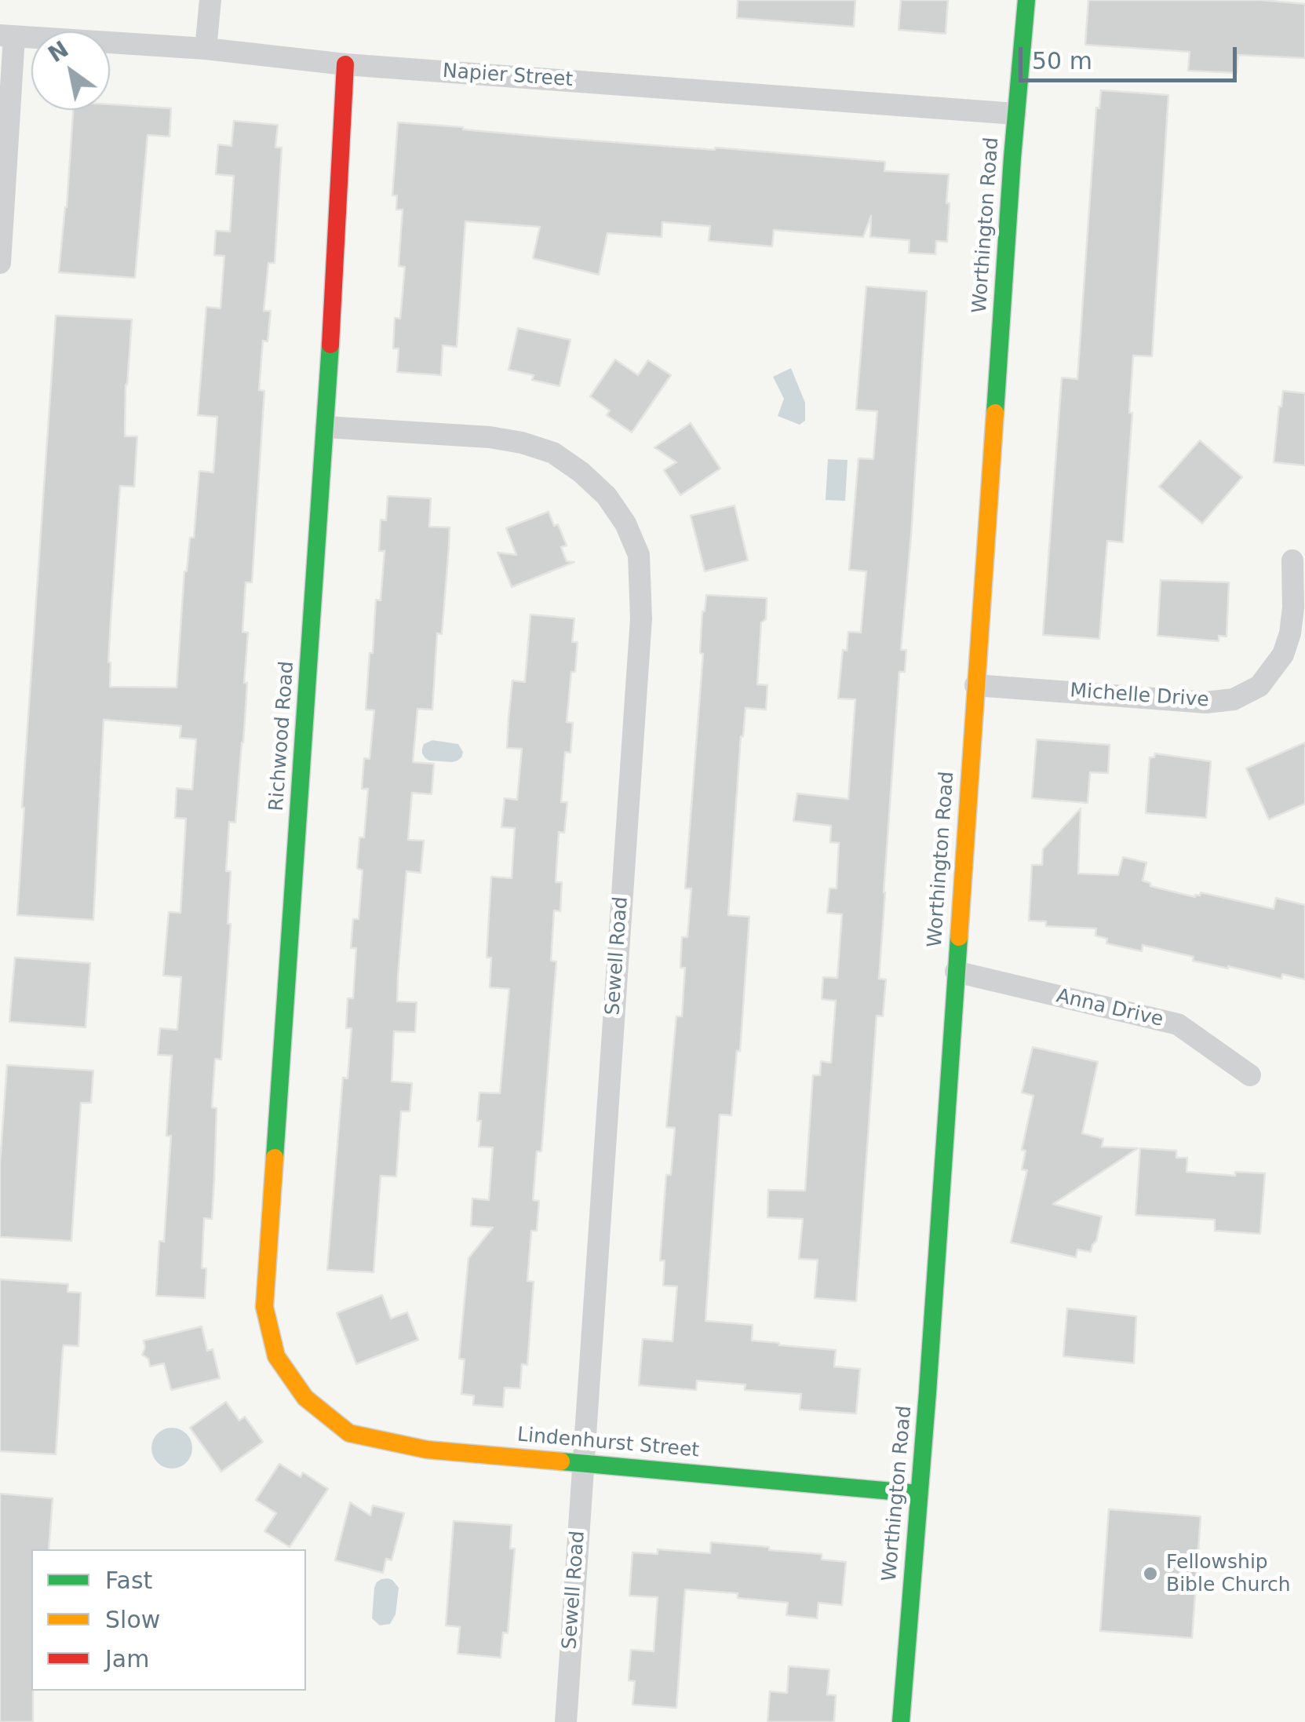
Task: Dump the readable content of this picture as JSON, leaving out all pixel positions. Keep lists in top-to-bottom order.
{
  "streets": {
    "street": [
      "Napier Street",
      "Worthington Road",
      "Michelle Drive",
      "Richwood Road",
      "Sewell Road",
      "Anna Drive",
      "Lindenhurst Street"
    ]
  },
  "crossings": [
    ["Napier Street", "Worthington Road"],
    ["Napier Street", "Richwood Road"],
    ["Worthington Road", "Michelle Drive"],
    ["Worthington Road", "Anna Drive"],
    ["Worthington Road", "Lindenhurst Street"],
    ["Richwood Road", "Sewell Road"],
    ["Richwood Road", "Lindenhurst Street"],
    ["Sewell Road", "Lindenhurst Street"]
  ],
  "places": ["Fellowship Bible Church"],
  "legend": ["Fast", "Slow", "Jam"],
  "scale_bar": "50 m",
  "north": "top left"
}
